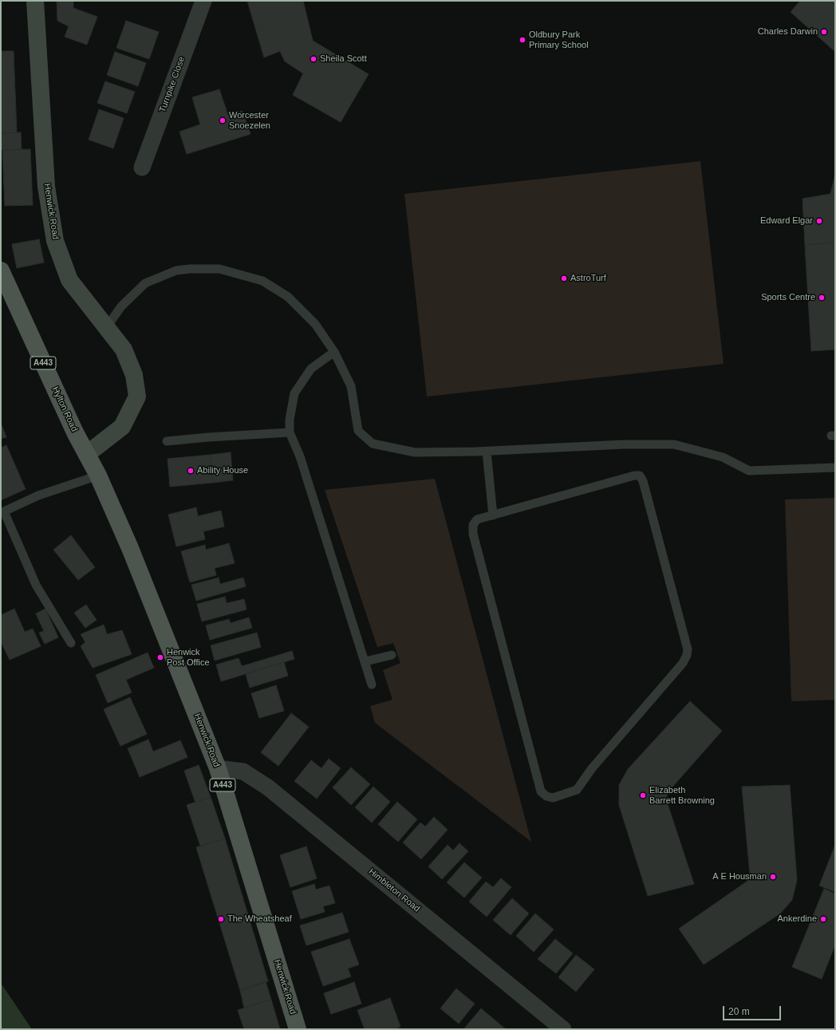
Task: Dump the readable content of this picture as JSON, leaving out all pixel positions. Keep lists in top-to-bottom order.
{
  "streets": {
    "main road": ["Henwick Road", "A443", "Hylton Road"],
    "street": ["Turnpike Close", "Himbleton Road"]
  },
  "crossings": [
    ["Henwick Road", "Hylton Road"],
    ["Henwick Road", "Himbleton Road"]
  ],
  "places": [
    "Charles Darwin",
    "Oldbury Park Primary School",
    "Sheila Scott",
    "Worcester Snoezelen",
    "Edward Elgar",
    "AstroTurf",
    "Sports Centre",
    "Ability House",
    "Henwick Post Office",
    "Elizabeth Barrett Browning",
    "A E Housman",
    "The Wheatsheaf",
    "Ankerdine"
  ],
  "scale_bar": "20 m"
}
